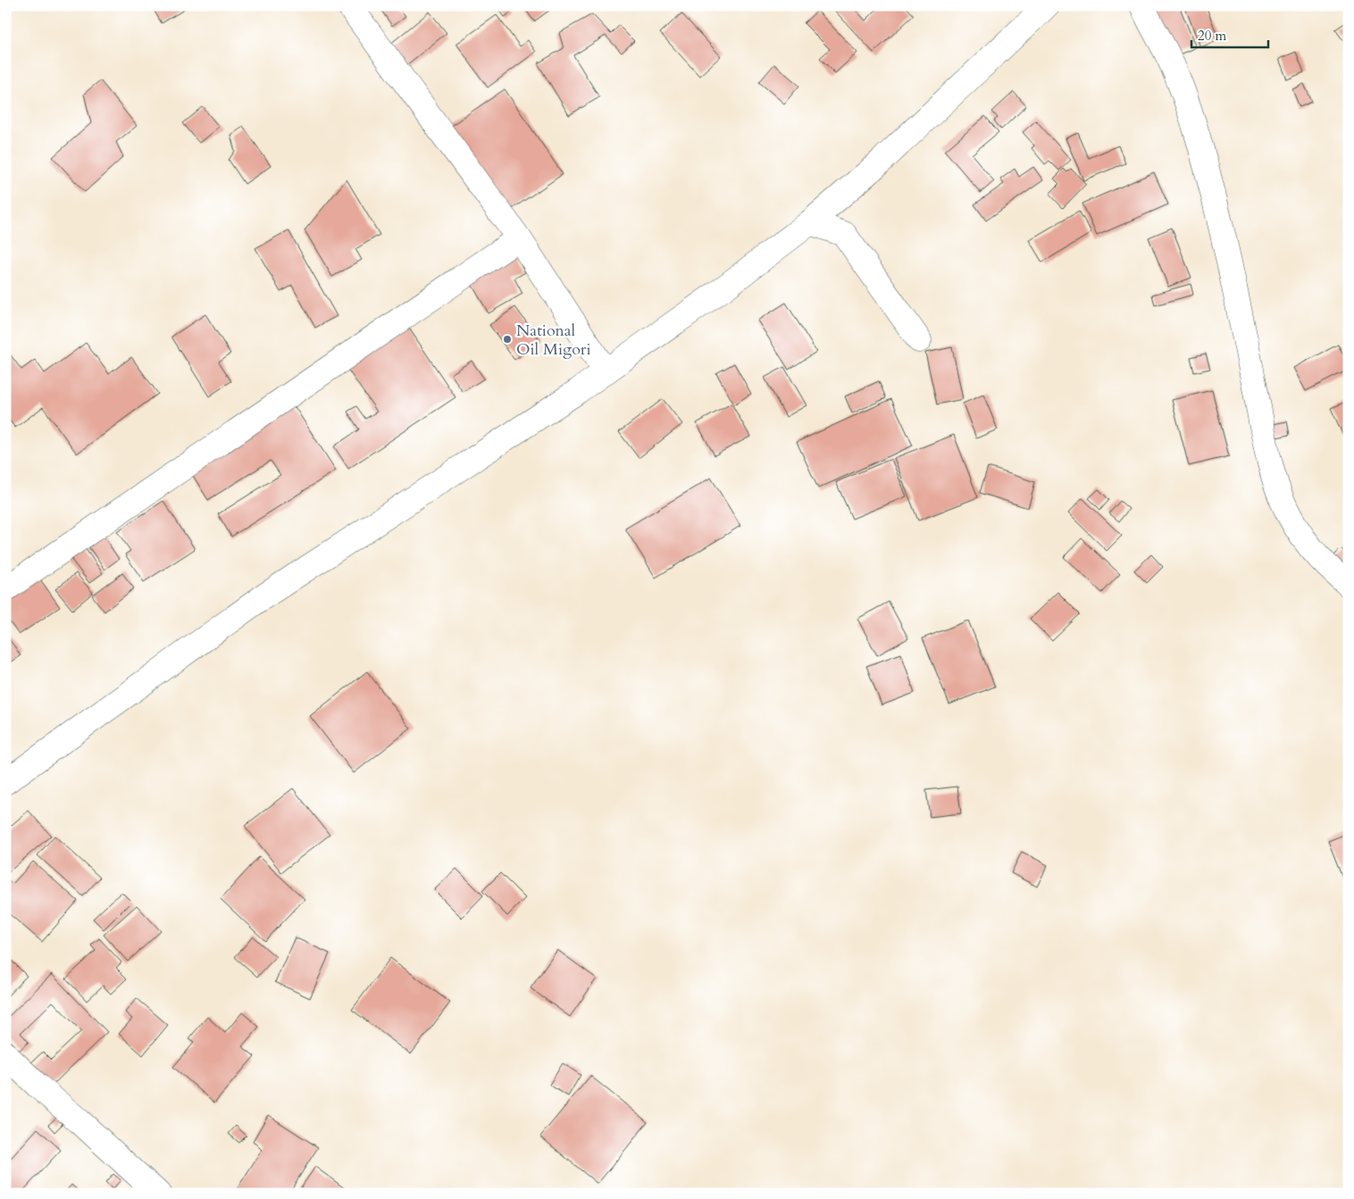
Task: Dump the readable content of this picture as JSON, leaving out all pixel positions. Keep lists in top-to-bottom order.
{
  "places": ["National Oil Migori"],
  "scale_bar": "20 m"
}
